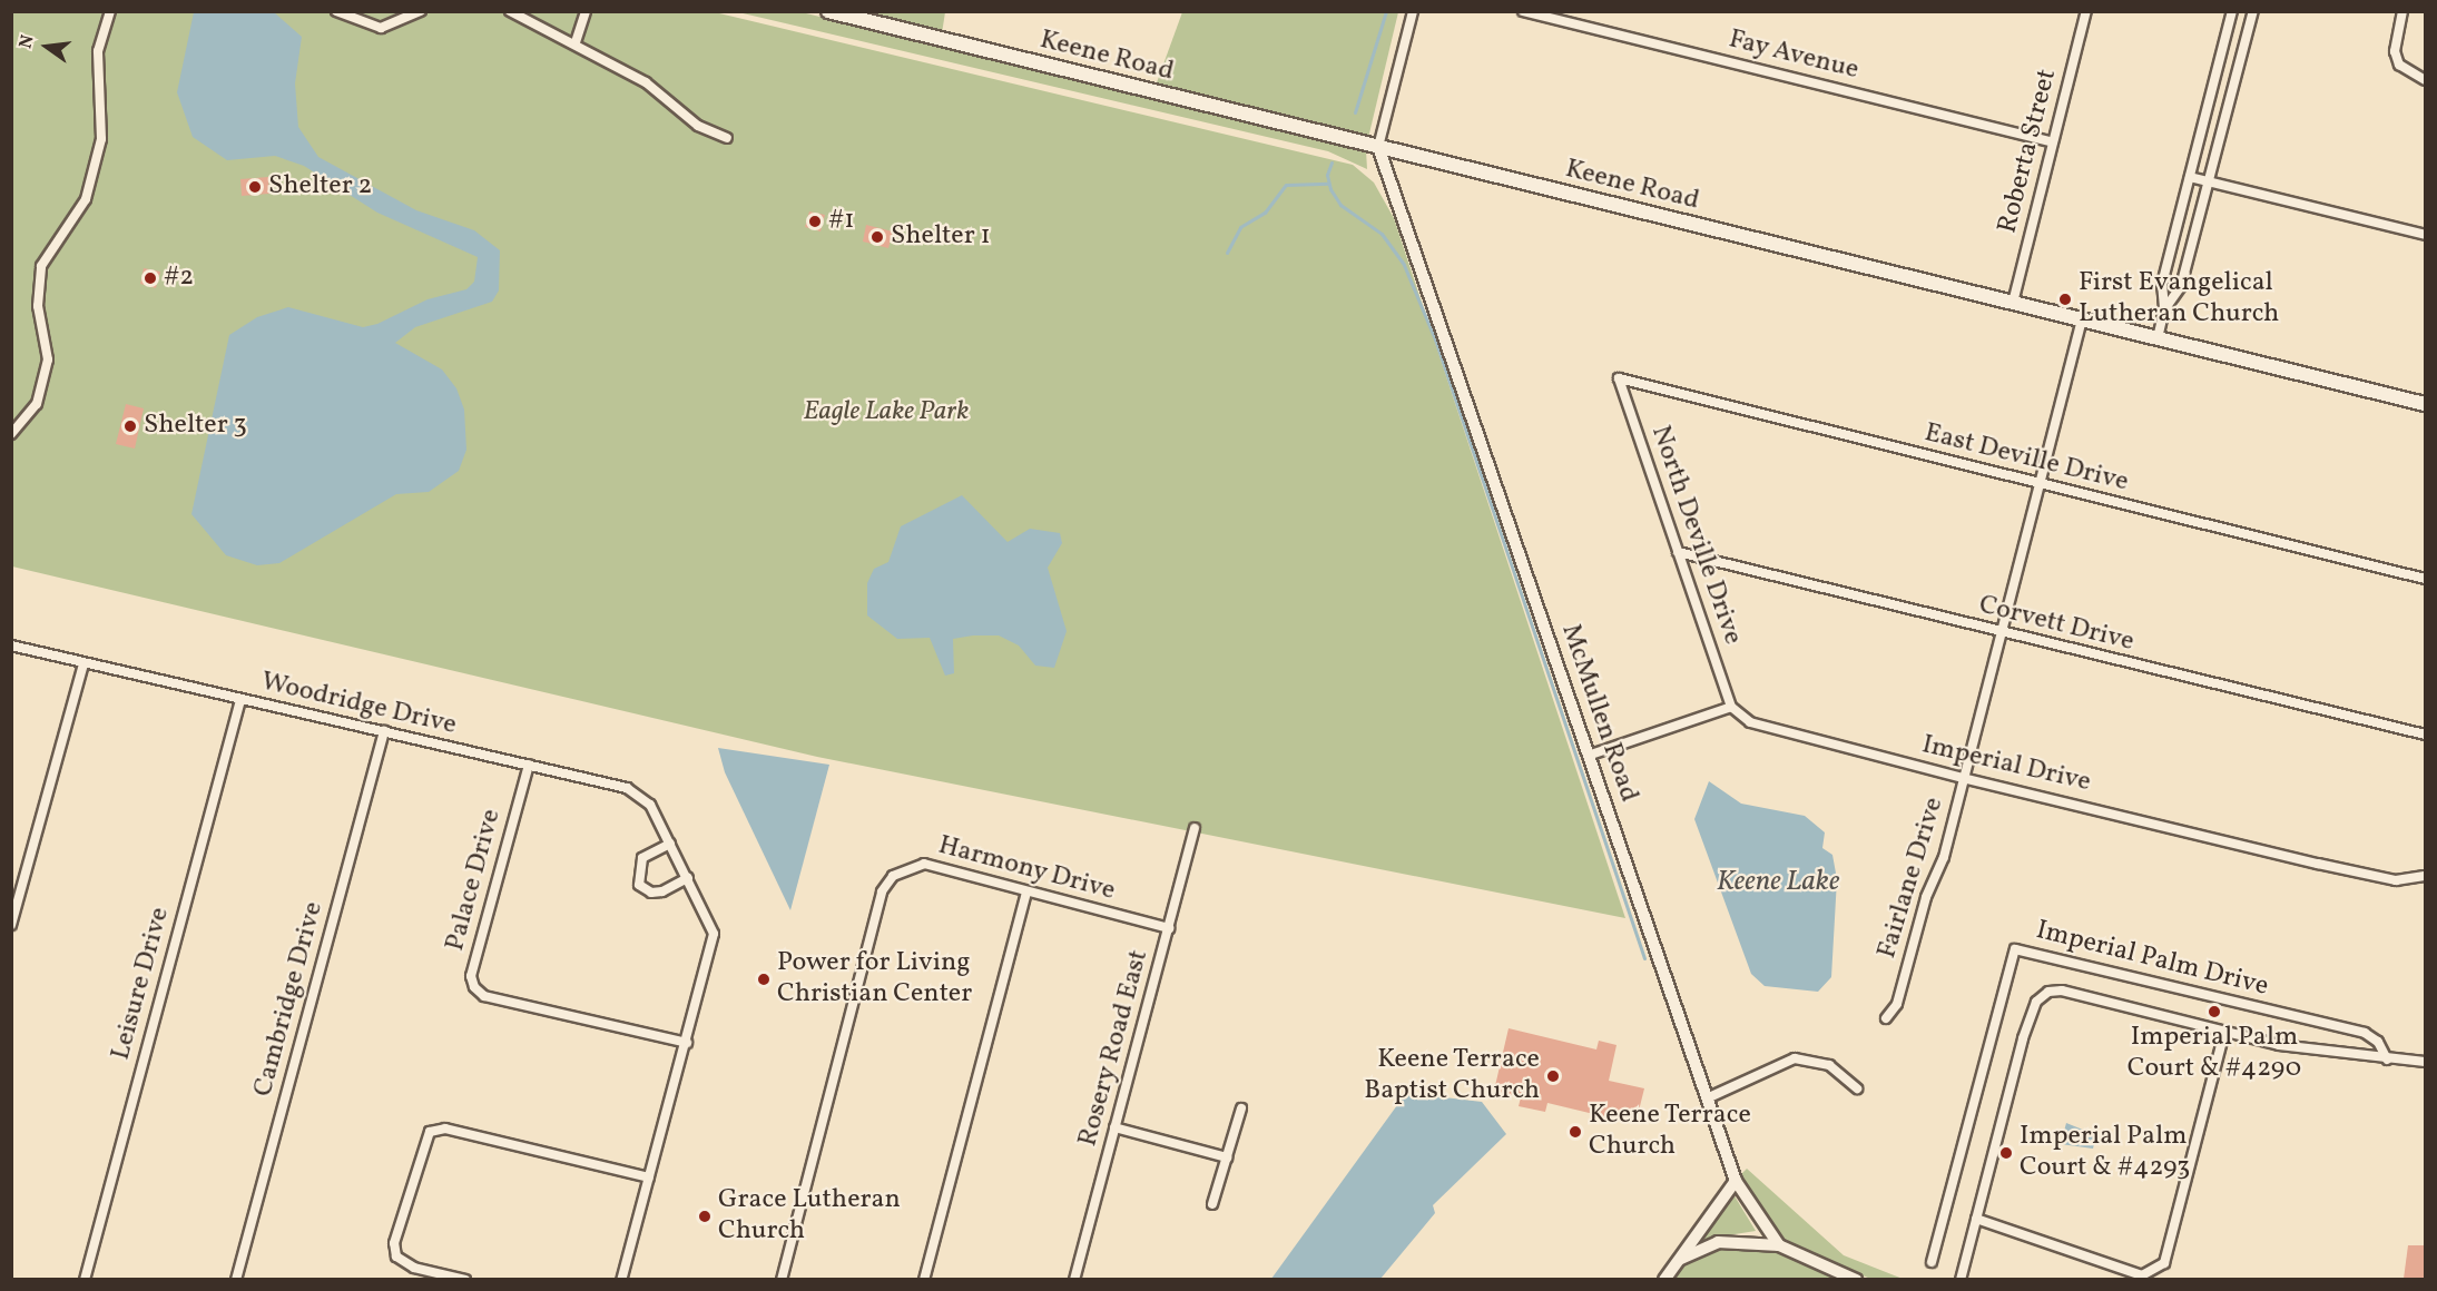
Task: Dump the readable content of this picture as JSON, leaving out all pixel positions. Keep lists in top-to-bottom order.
{
  "streets": {
    "main road": ["Keene Road"],
    "street": [
      "Fay Avenue",
      "Roberta Street",
      "East Deville Drive",
      "North Deville Drive",
      "Corvett Drive",
      "Woodridge Drive",
      "McMullen Road",
      "Imperial Drive",
      "Harmony Drive",
      "Fairlane Drive",
      "Palace Drive",
      "Imperial Palm Drive",
      "Leisure Drive",
      "Cambridge Drive",
      "Rosery Road East"
    ]
  },
  "crossings": [
    ["Fay Avenue", "Roberta Street"],
    ["Keene Road", "Roberta Street"],
    ["Keene Road", "McMullen Road"],
    ["Keene Road", "Fairlane Drive"],
    ["East Deville Drive", "North Deville Drive"],
    ["East Deville Drive", "Fairlane Drive"],
    ["North Deville Drive", "Corvett Drive"],
    ["North Deville Drive", "Imperial Drive"],
    ["Corvett Drive", "Fairlane Drive"],
    ["Woodridge Drive", "Palace Drive"],
    ["Woodridge Drive", "Leisure Drive"],
    ["Woodridge Drive", "Cambridge Drive"],
    ["Imperial Drive", "Fairlane Drive"],
    ["Harmony Drive", "Rosery Road East"]
  ],
  "water": ["Keene Lake"],
  "parks": ["Eagle Lake Park"],
  "places": [
    "Shelter 2",
    "#1",
    "Shelter 1",
    "#2",
    "First Evangelical Lutheran Church",
    "Shelter 3",
    "Power for Living Christian Center",
    "Imperial Palm Court & #4290",
    "Keene Terrace Baptist Church",
    "Keene Terrace Church",
    "Imperial Palm Court & #4293",
    "Grace Lutheran Church"
  ],
  "north": "left"
}
